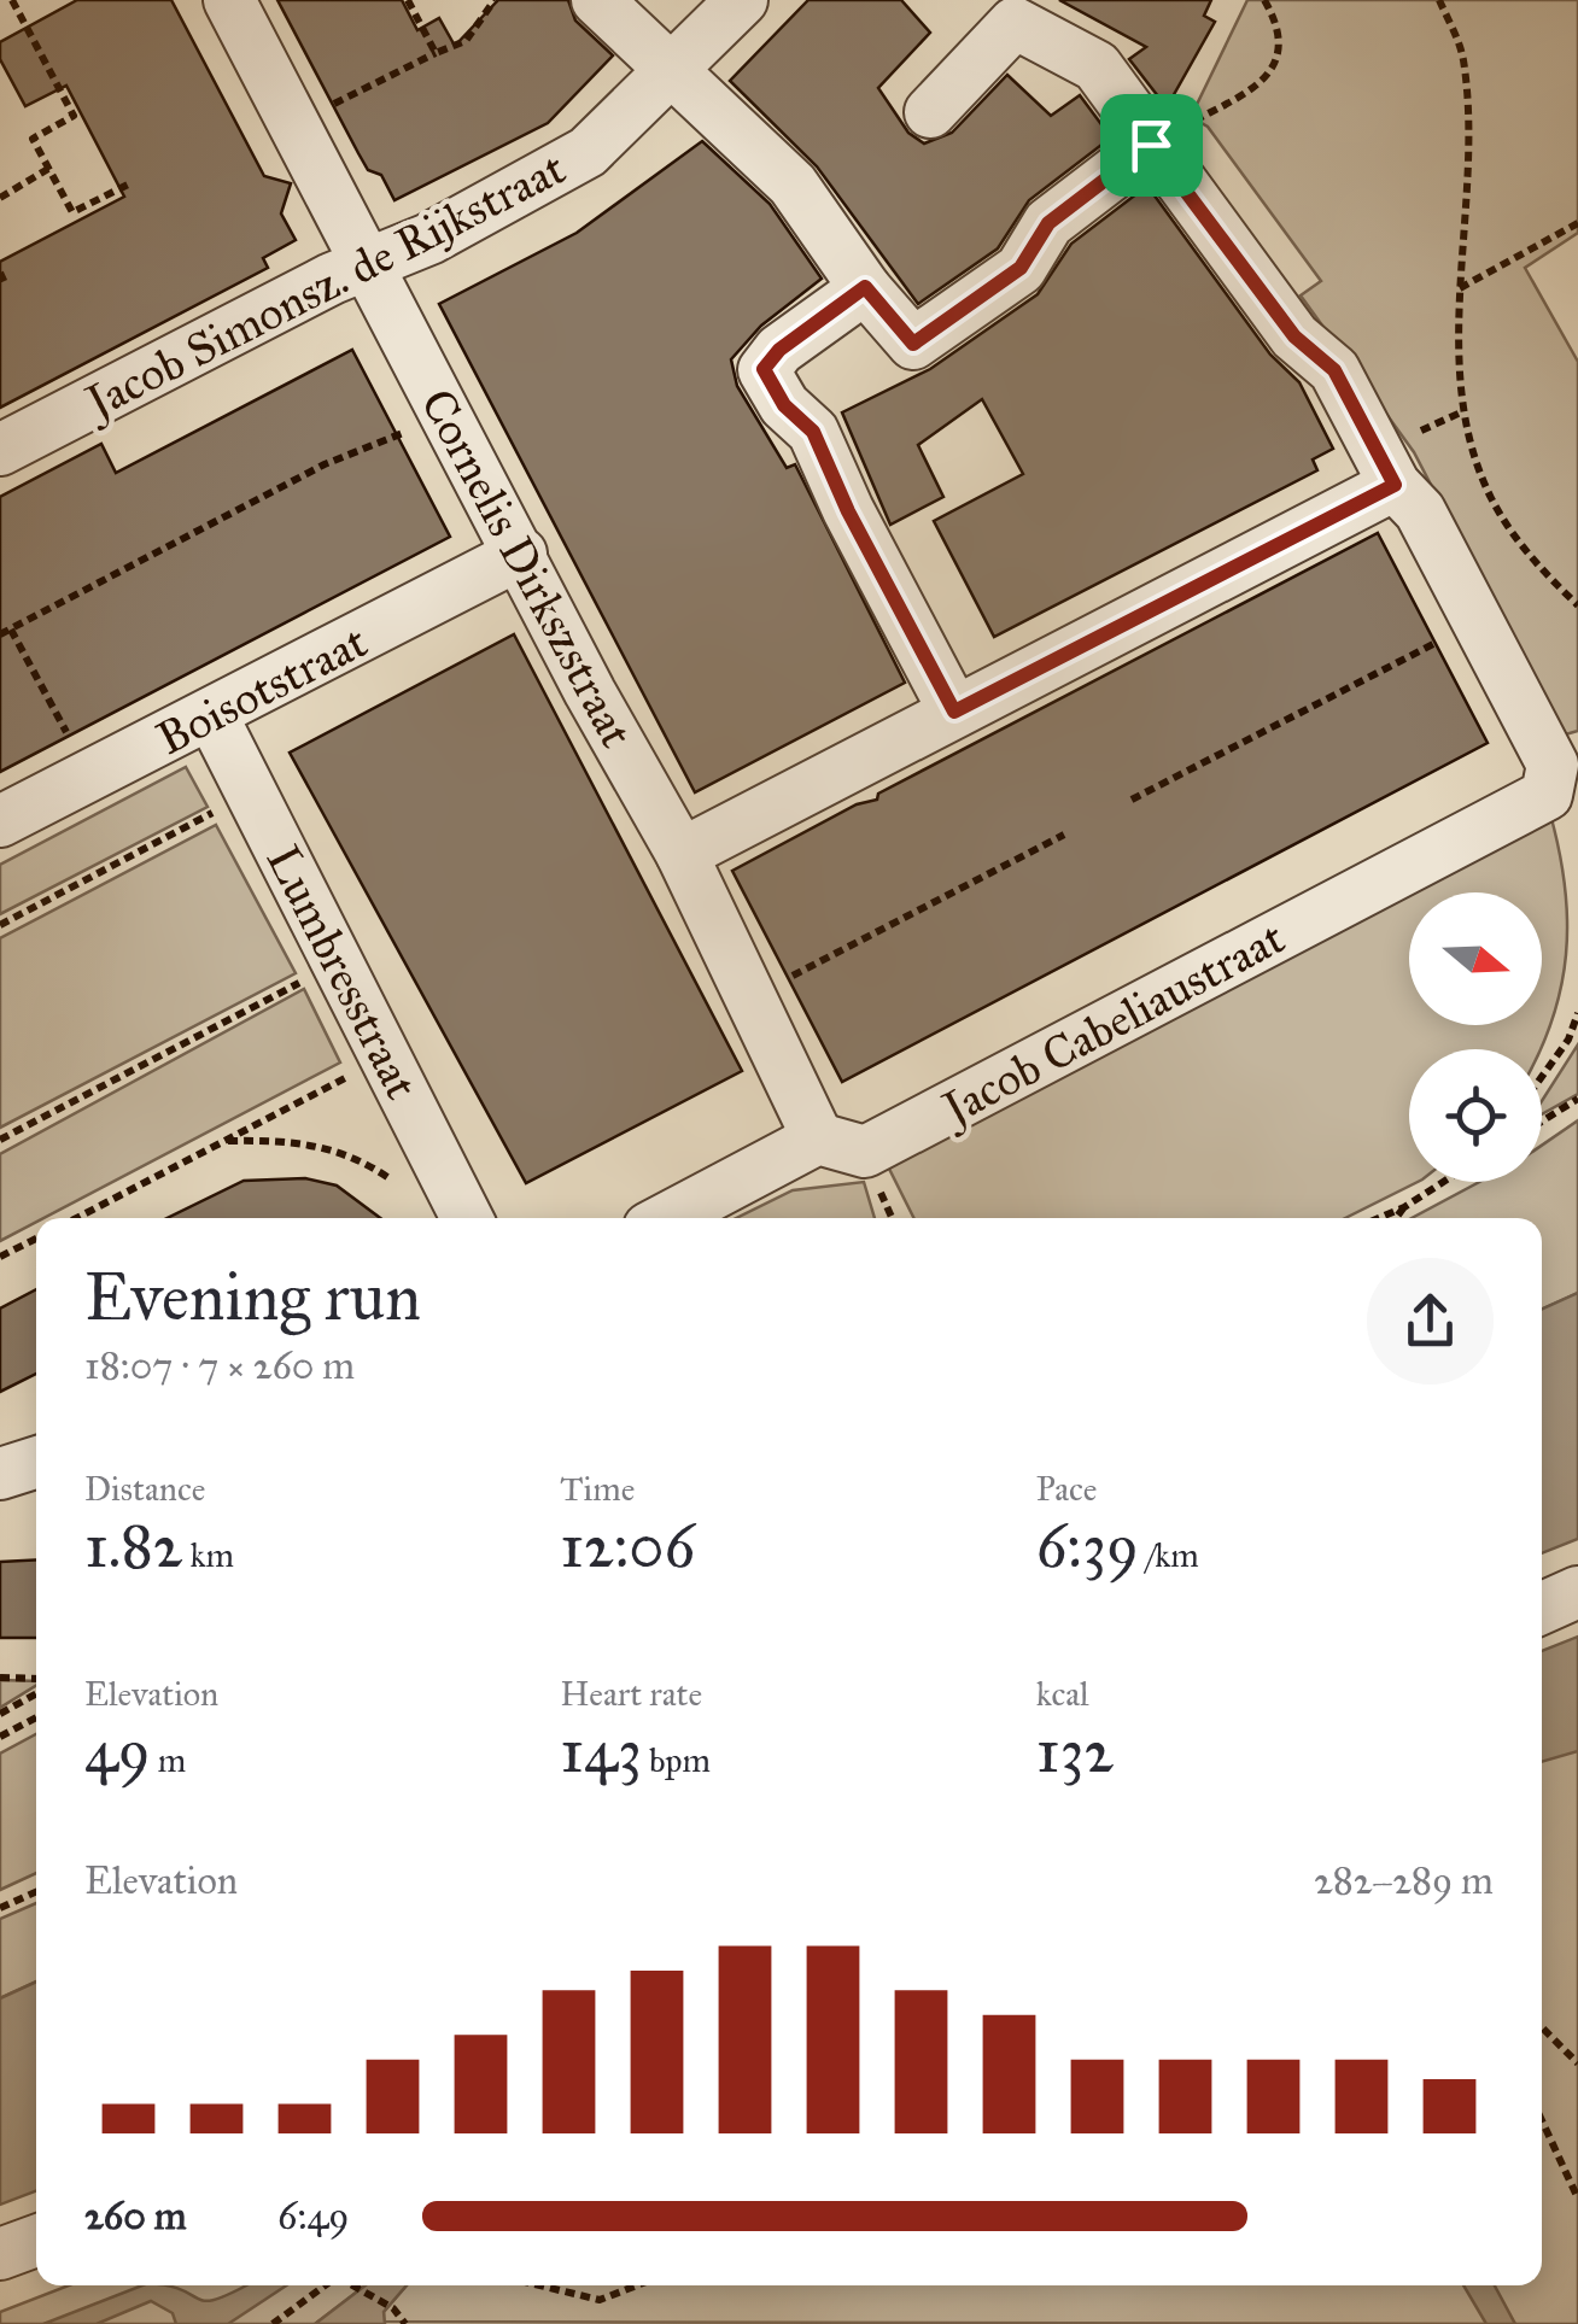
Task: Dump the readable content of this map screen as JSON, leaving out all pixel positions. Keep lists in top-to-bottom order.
{
  "streets": {
    "street": [
      "Jacob Simonsz. de Rijkstraat",
      "Cornelis Dirkszstraat",
      "Boisotstraat",
      "Lumbresstraat",
      "Jacob Cabeliaustraat"
    ]
  },
  "crossings": [
    ["Jacob Simonsz. de Rijkstraat", "Cornelis Dirkszstraat"],
    ["Cornelis Dirkszstraat", "Boisotstraat"],
    ["Cornelis Dirkszstraat", "Jacob Cabeliaustraat"],
    ["Boisotstraat", "Lumbresstraat"]
  ],
  "north": "right",
  "page": {
    "heading": ["Evening run", "18:07 · 7 × 260 m"],
    "stats": [
      ["Distance", "1.82 km"],
      ["Time", "12:06"],
      ["Pace", "6:39 /km"],
      ["Elevation", "49 m"],
      ["Heart rate", "143 bpm"],
      ["kcal", "132"]
    ],
    "chart": ["Elevation", "282–289 m"],
    "list": [
      {
        "name": "260 m",
        "note": "6:49"
      }
    ]
  }
}
